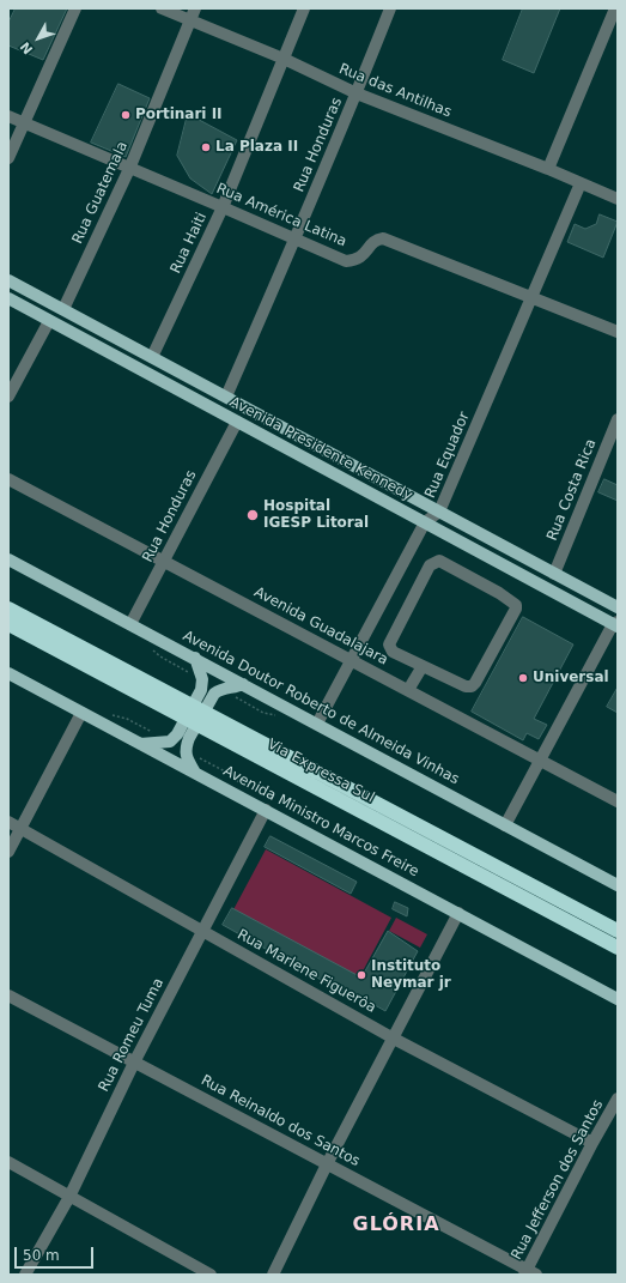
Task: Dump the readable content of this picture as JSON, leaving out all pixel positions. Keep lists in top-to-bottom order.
{
  "streets": {
    "highway": ["Via Expressa Sul"],
    "main road": ["Avenida Presidente Kennedy", "Avenida Doutor Roberto de Almeida Vinhas", "Avenida Ministro Marcos Freire"],
    "street": [
      "Rua das Antilhas",
      "Rua Honduras",
      "Rua Guatemala",
      "Rua América Latina",
      "Rua Haiti",
      "Rua Equador",
      "Rua Costa Rica",
      "Avenida Guadalajara",
      "Rua Marlene Figuerôa",
      "Rua Romeu Tuma",
      "Rua Reinaldo dos Santos",
      "Rua Jefferson dos Santos"
    ]
  },
  "crossings": [
    ["Rua das Antilhas", "Rua Honduras"],
    ["Rua das Antilhas", "Rua Guatemala"],
    ["Rua das Antilhas", "Rua Haiti"],
    ["Rua das Antilhas", "Rua Equador"],
    ["Rua Honduras", "Rua América Latina"],
    ["Rua Honduras", "Avenida Presidente Kennedy"],
    ["Rua Honduras", "Avenida Guadalajara"],
    ["Rua Honduras", "Avenida Doutor Roberto de Almeida Vinhas"],
    ["Rua Guatemala", "Rua América Latina"],
    ["Rua Guatemala", "Avenida Presidente Kennedy"],
    ["Rua América Latina", "Rua Haiti"],
    ["Rua América Latina", "Rua Equador"],
    ["Rua Haiti", "Avenida Presidente Kennedy"],
    ["Avenida Presidente Kennedy", "Rua Equador"],
    ["Avenida Presidente Kennedy", "Rua Costa Rica"],
    ["Rua Equador", "Avenida Guadalajara"],
    ["Rua Equador", "Avenida Doutor Roberto de Almeida Vinhas"],
    ["Avenida Ministro Marcos Freire", "Rua Romeu Tuma"],
    ["Rua Marlene Figuerôa", "Rua Romeu Tuma"],
    ["Rua Marlene Figuerôa", "Rua Jefferson dos Santos"],
    ["Rua Romeu Tuma", "Rua Reinaldo dos Santos"],
    ["Rua Reinaldo dos Santos", "Rua Jefferson dos Santos"]
  ],
  "districts": ["GLÓRIA"],
  "places": [
    "Portinari II",
    "La Plaza II",
    "Hospital IGESP Litoral",
    "Universal",
    "Instituto Neymar jr"
  ],
  "scale_bar": "50 m",
  "north": "bottom left"
}
